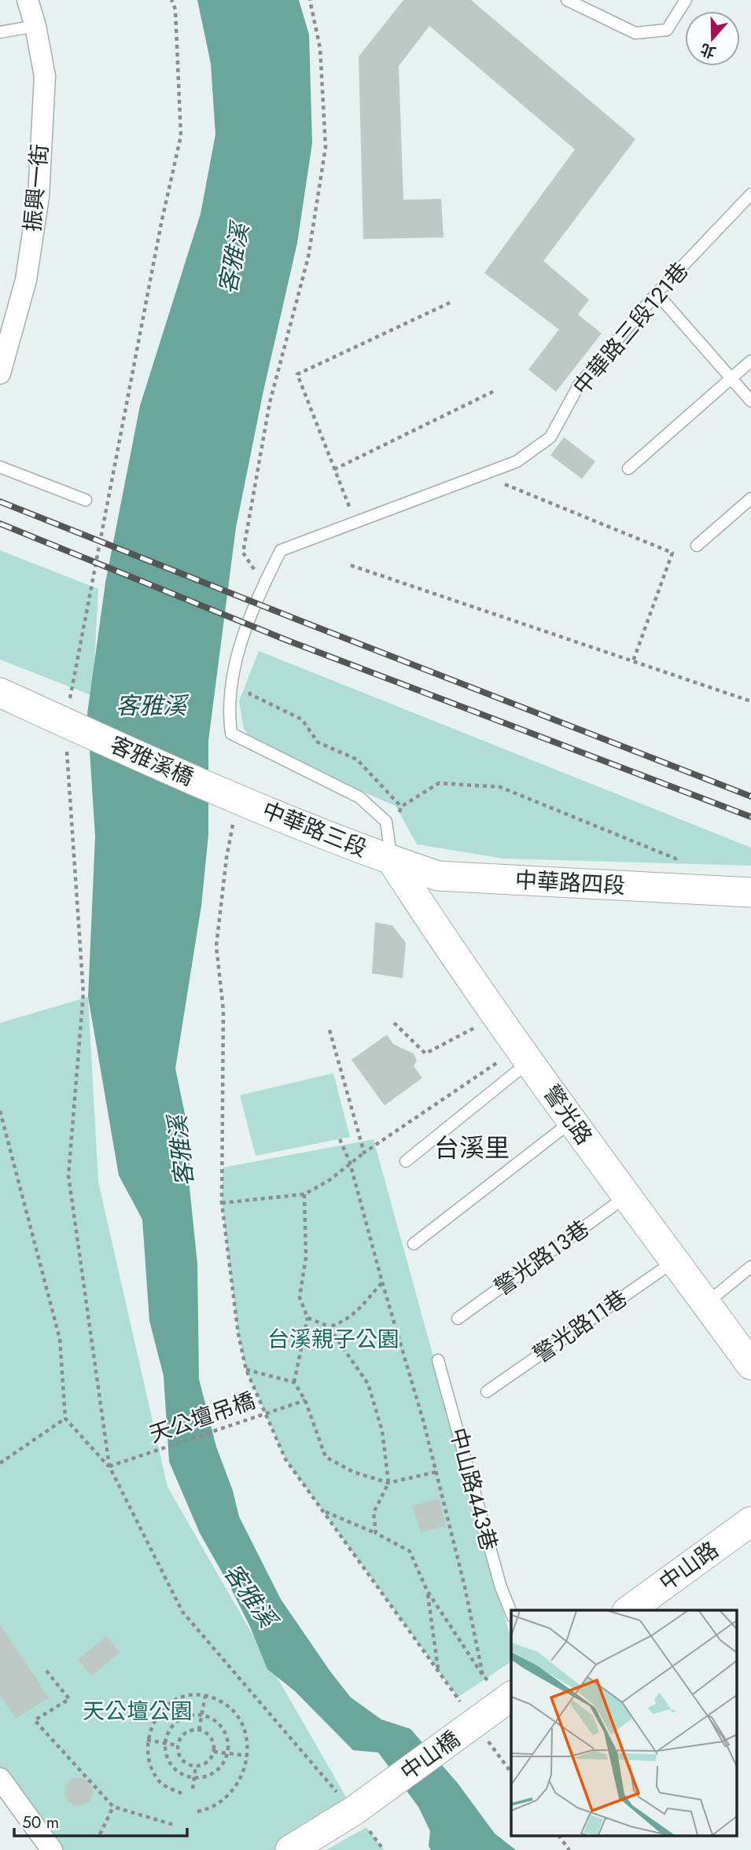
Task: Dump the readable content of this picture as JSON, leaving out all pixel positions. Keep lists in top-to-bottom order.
{
  "streets": {
    "street": [
      "振興一街",
      "客雅溪橋",
      "中華路三段",
      "中華路四段",
      "警光路",
      "中山路",
      "中山橋"
    ],
    "lane": [
      "中華路三段121巷",
      "警光路13巷",
      "警光路11巷",
      "中山路443巷"
    ],
    "path": ["天公壇吊橋"]
  },
  "crossings": [
    ["中華路三段121巷", "中華路三段"],
    ["中華路三段121巷", "中華路四段"],
    ["中華路三段121巷", "警光路"],
    ["客雅溪橋", "中華路三段"],
    ["中華路三段", "中華路四段"],
    ["中華路三段", "警光路"],
    ["中華路四段", "警光路"],
    ["警光路", "警光路13巷"],
    ["警光路", "警光路11巷"]
  ],
  "districts": ["台溪里"],
  "water": ["客雅溪"],
  "parks": ["台溪親子公園", "天公壇公園"],
  "scale_bar": "50 m",
  "north": "bottom"
}
